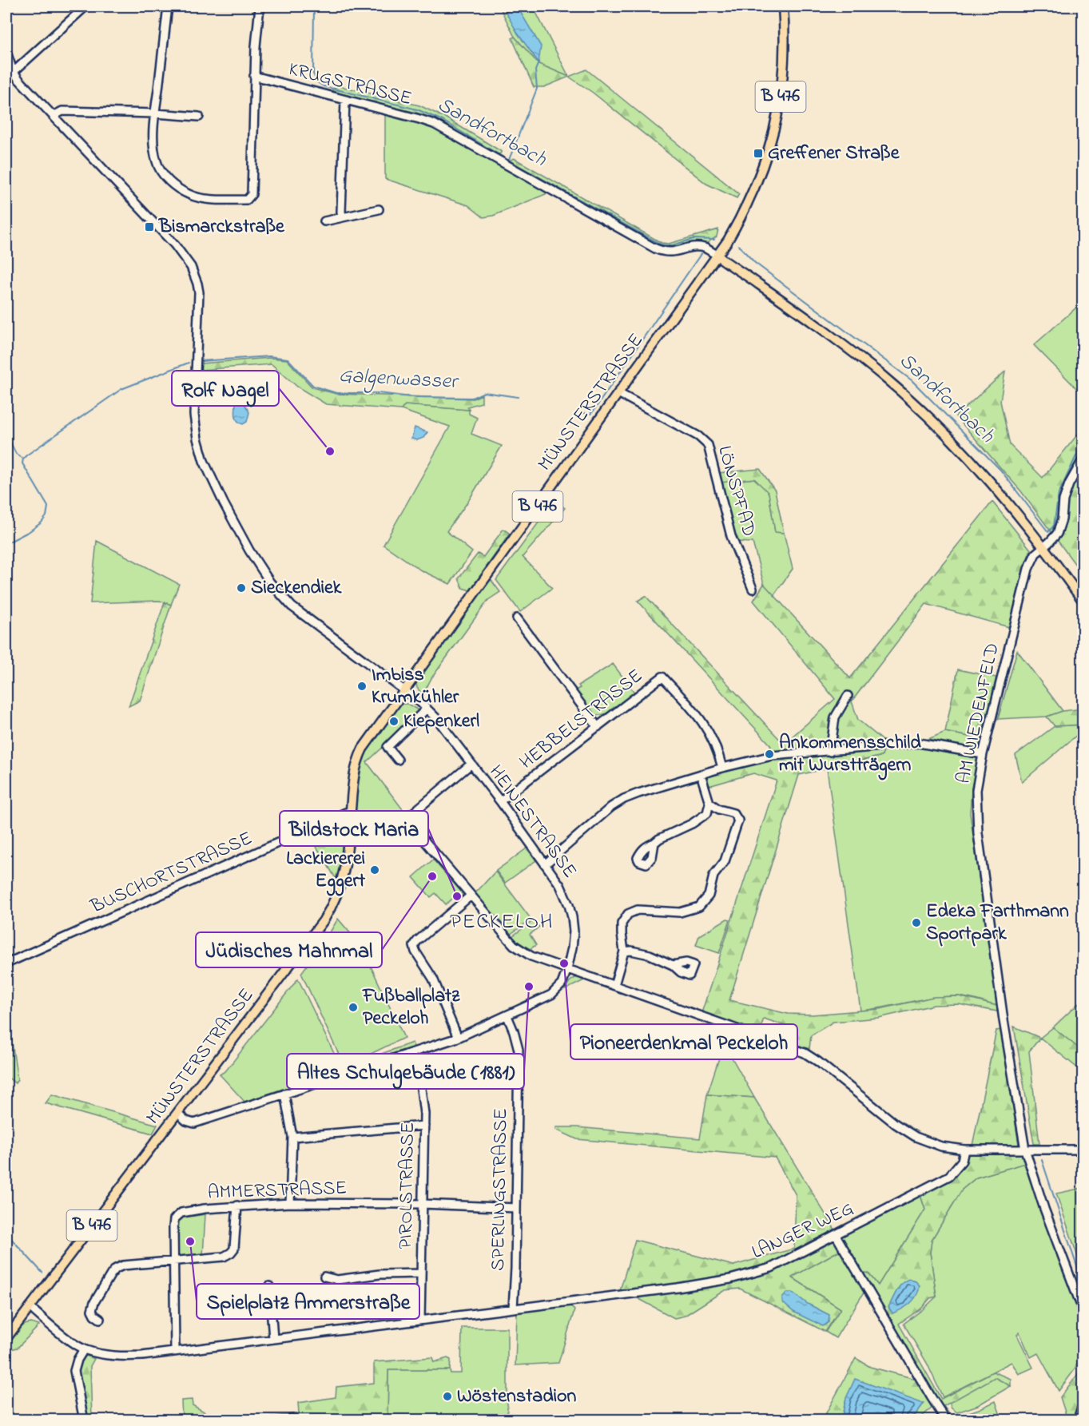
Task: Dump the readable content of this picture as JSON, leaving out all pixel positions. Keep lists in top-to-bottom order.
{
  "streets": {
    "main road": ["B 476", "MÜNSTERSTRASSE"],
    "street": [
      "KRUGSTRASSE",
      "LÖNSPFAD",
      "AM WIEDENFELD",
      "HEBBELSTRASSE",
      "HEINESTRASSE",
      "BUSCHORTSTRASSE",
      "PIROLSTRASSE",
      "SPERLINGSTRASSE",
      "AMMERSTRASSE",
      "LANGER WEG"
    ]
  },
  "crossings": [
    ["KRUGSTRASSE", "MÜNSTERSTRASSE"],
    ["MÜNSTERSTRASSE", "LÖNSPFAD"],
    ["MÜNSTERSTRASSE", "HEINESTRASSE"],
    ["MÜNSTERSTRASSE", "BUSCHORTSTRASSE"],
    ["HEBBELSTRASSE", "HEINESTRASSE"],
    ["HEINESTRASSE", "PIROLSTRASSE"],
    ["HEINESTRASSE", "SPERLINGSTRASSE"],
    ["PIROLSTRASSE", "AMMERSTRASSE"],
    ["PIROLSTRASSE", "LANGER WEG"],
    ["SPERLINGSTRASSE", "AMMERSTRASSE"],
    ["SPERLINGSTRASSE", "LANGER WEG"],
    ["AMMERSTRASSE", "LANGER WEG"]
  ],
  "districts": ["PECKELOH"],
  "water": ["Sandfortbach", "Galgenwasser"],
  "places": {
    "transit": ["Greffener Straße", "Bismarckstraße"],
    "other": [
      "Rolf Nagel",
      "Sieckendiek",
      "Imbiss Krumkühler",
      "Kiepenkerl",
      "Ankommensschild mit Wurstträgern",
      "Lackiererei Eggert",
      "Jüdisches Mahnmal",
      "Bildstock Maria",
      "Edeka Farthmann Sportpark",
      "Pioneerdenkmal Peckeloh",
      "Altes Schulgebäude (1881)",
      "Fußballplatz Peckeloh",
      "Spielplatz Ammerstraße",
      "Wöstenstadion"
    ]
  }
}
